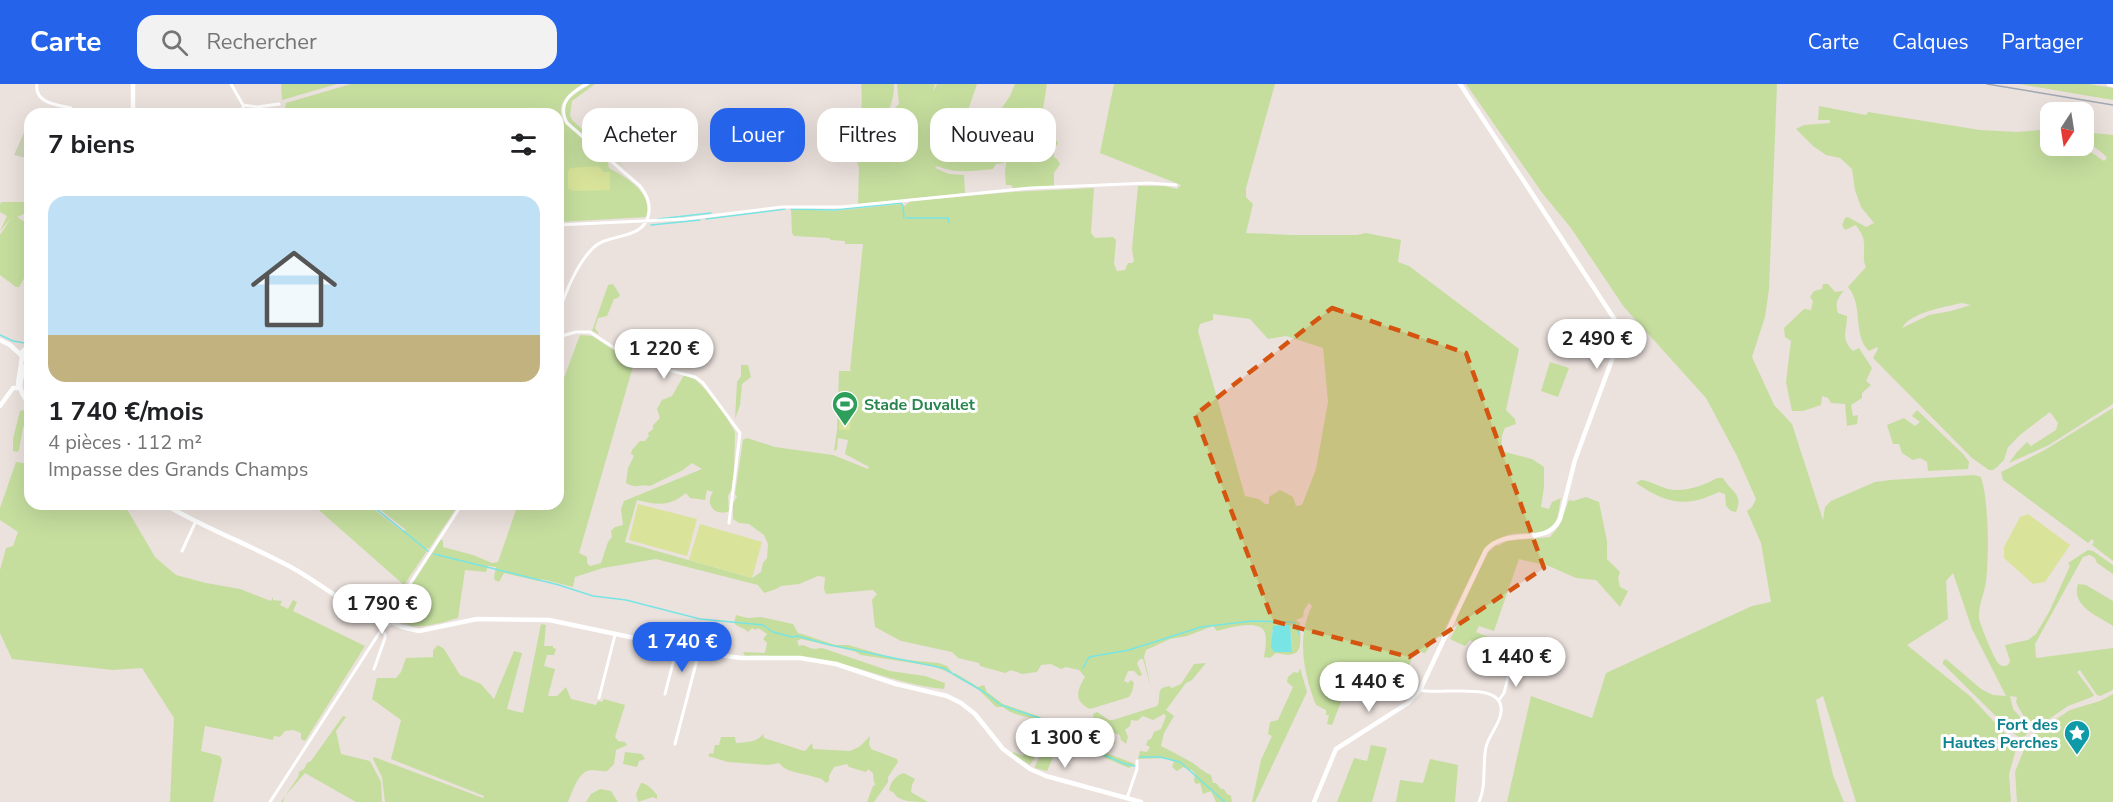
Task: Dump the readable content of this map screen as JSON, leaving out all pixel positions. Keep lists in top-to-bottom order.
{
  "places": {
    "sports": ["Stade Duvallet"],
    "place": ["Fort des Hautes Perches"]
  },
  "north": "bottom",
  "page": {
    "header": "Carte",
    "search": "Rechercher",
    "nav": ["Carte", "Calques", "Partager"],
    "chip": [
      "Acheter",
      "Louer",
      "Filtres",
      "Nouveau"
    ],
    "heading": "7 biens",
    "list": [
      {
        "name": "1 740 €/mois",
        "note": "4 pièces · 112 m² · Impasse des Grands Champs"
      }
    ],
    "price": [
      "2 490 €",
      "1 220 €",
      "1 790 €",
      "1 740 €",
      "1 440 €",
      "1 440 €",
      "1 300 €"
    ]
  }
}
